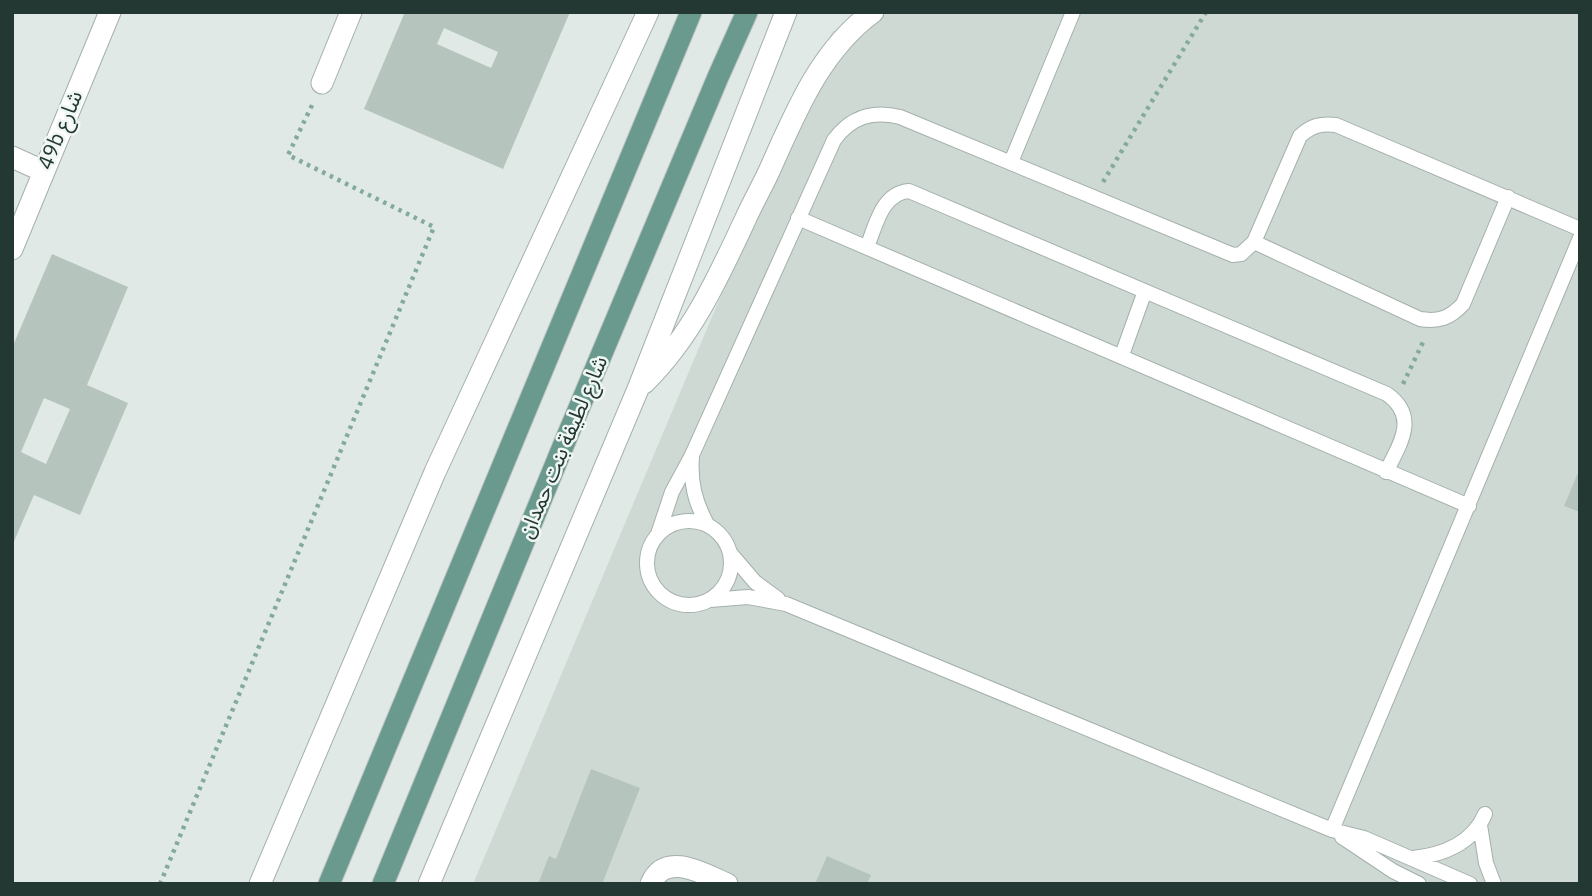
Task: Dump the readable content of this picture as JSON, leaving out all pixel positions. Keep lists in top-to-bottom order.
{
  "streets": {
    "main road": ["شارع لطيفة بنت حمدان"],
    "street": ["49b شارع"]
  }
}
